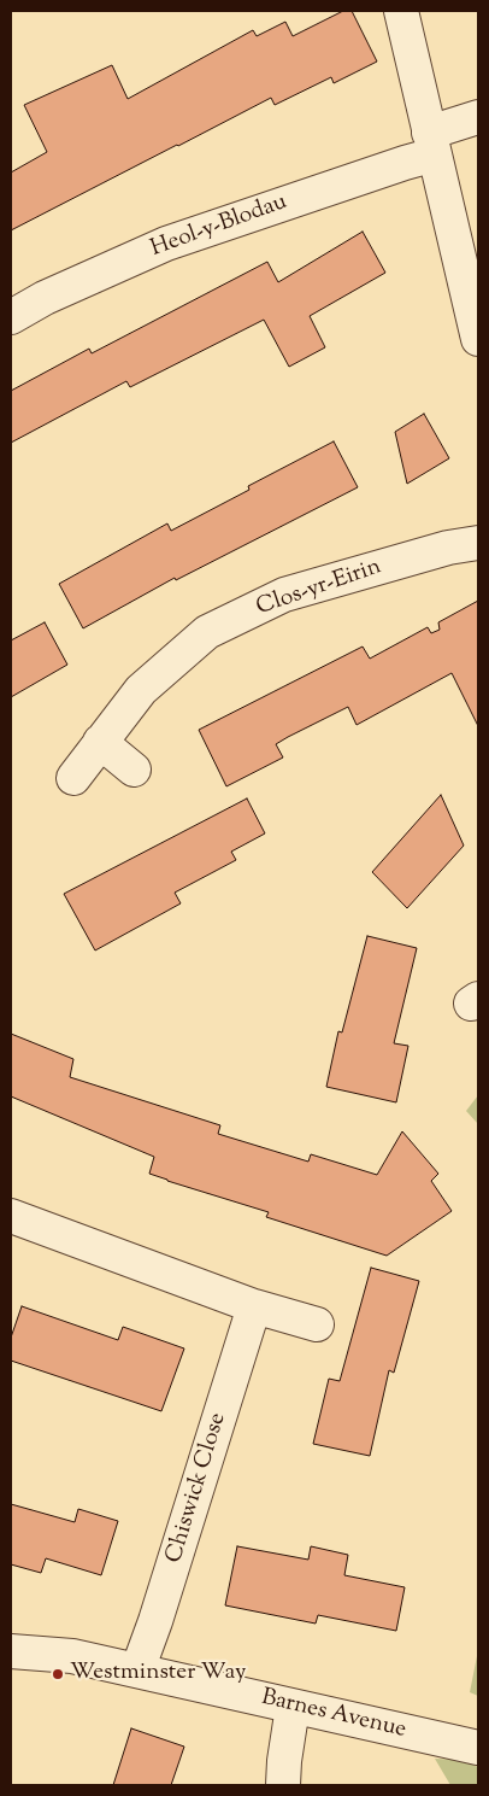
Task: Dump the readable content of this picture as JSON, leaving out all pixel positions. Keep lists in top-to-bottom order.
{
  "streets": {
    "street": [
      "Heol-y-Blodau",
      "Clos-yr-Eirin",
      "Chiswick Close",
      "Barnes Avenue"
    ]
  },
  "crossings": [
    ["Chiswick Close", "Barnes Avenue"]
  ],
  "places": ["Westminster Way"]
}
